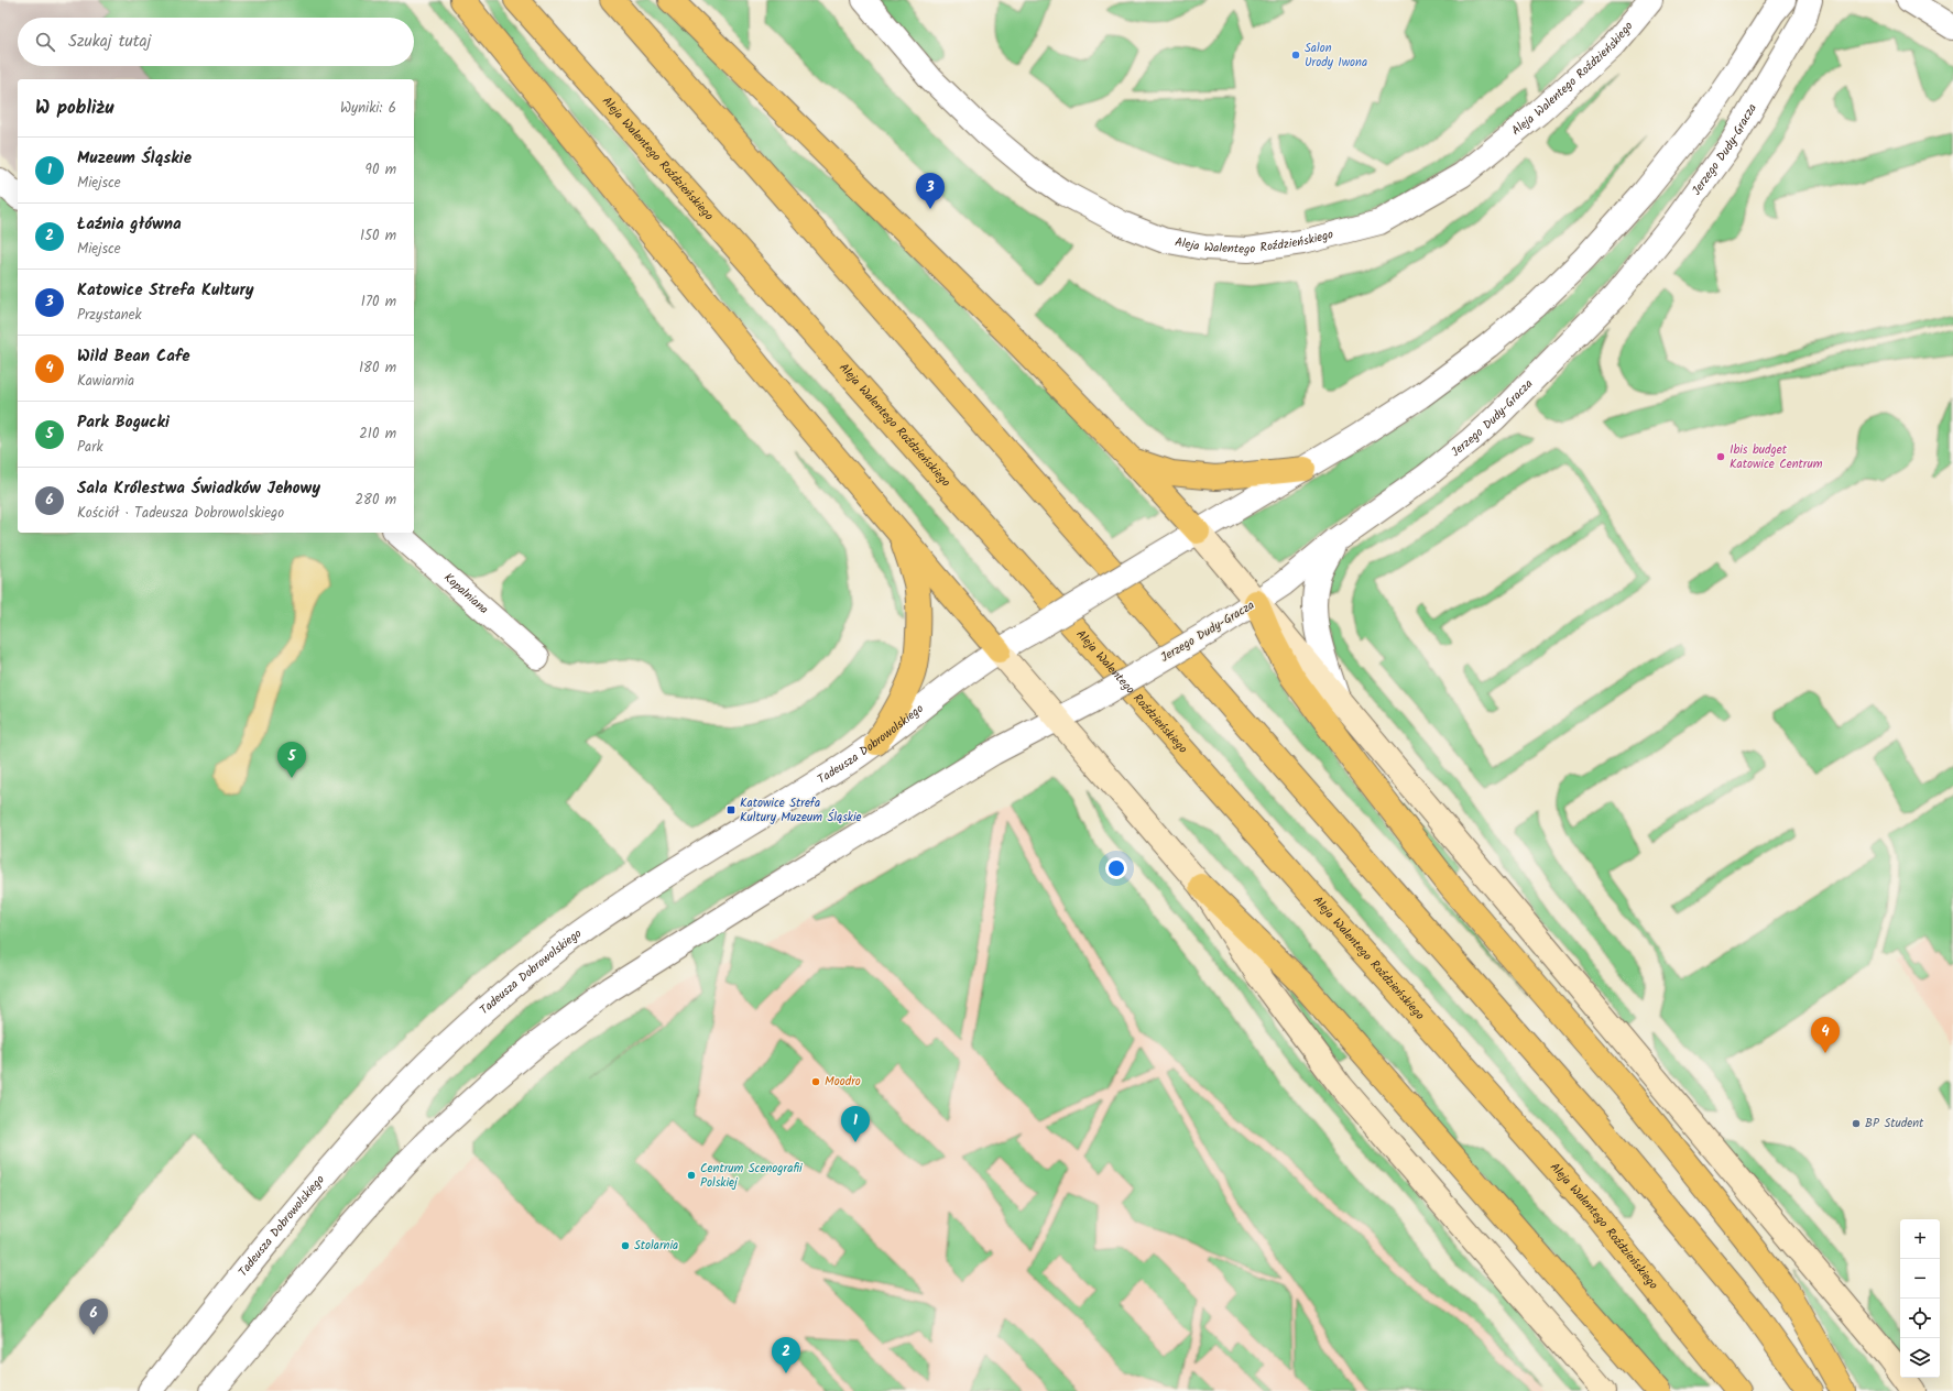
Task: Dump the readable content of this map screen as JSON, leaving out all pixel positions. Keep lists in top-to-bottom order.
{
  "streets": {
    "main road": ["Aleja Walentego Roździeńskiego"],
    "street": ["Jerzego Dudy-Gracza", "Kopalniana", "Tadeusza Dobrowolskiego"]
  },
  "places": {
    "other": [
      "Salon Urody Iwona",
      "Ibis budget Katowice Centrum",
      "Moodro",
      "BP Student",
      "Centrum Scenografii Polskiej",
      "Stolarnia"
    ],
    "transit": ["Katowice Strefa Kultury Muzeum Śląskie"]
  },
  "page": {
    "search": "Szukaj tutaj",
    "heading": ["W pobliżu", "Wyniki: 6"],
    "list": [
      {
        "mark": "1",
        "name": "Muzeum Śląskie",
        "note": "Miejsce",
        "value": "90 m"
      },
      {
        "mark": "2",
        "name": "Łaźnia główna",
        "note": "Miejsce",
        "value": "150 m"
      },
      {
        "mark": "3",
        "name": "Katowice Strefa Kultury",
        "note": "Przystanek",
        "value": "170 m"
      },
      {
        "mark": "4",
        "name": "Wild Bean Cafe",
        "note": "Kawiarnia",
        "value": "180 m"
      },
      {
        "mark": "5",
        "name": "Park Bogucki",
        "note": "Park",
        "value": "210 m"
      },
      {
        "mark": "6",
        "name": "Sala Królestwa Świadków Jehowy",
        "note": "Kościół · Tadeusza Dobrowolskiego",
        "value": "280 m"
      }
    ],
    "pins": [
      "3",
      "5",
      "4",
      "1",
      "6",
      "2"
    ],
    "map_buttons": ["+", "−"]
  }
}
